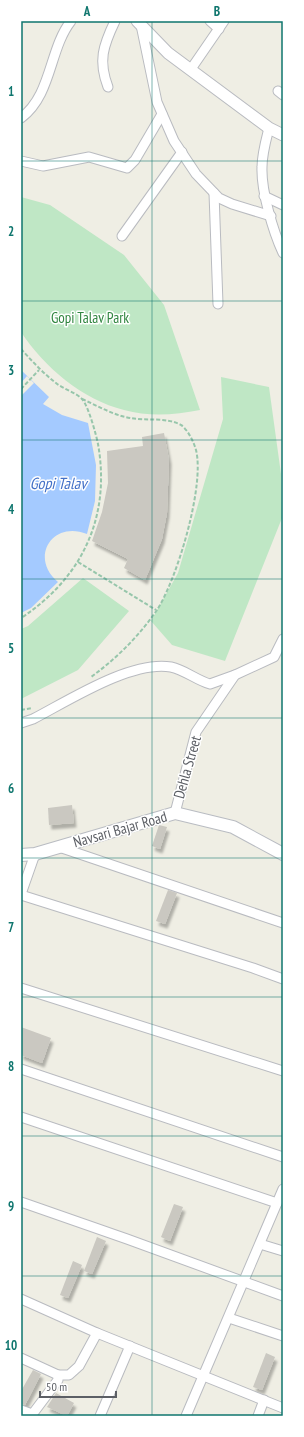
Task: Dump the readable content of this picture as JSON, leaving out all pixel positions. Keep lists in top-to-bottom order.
{
  "streets": {
    "main road": ["Navsari Bajar Road"],
    "street": ["Dehla Street"]
  },
  "crossings": [
    ["Dehla Street", "Navsari Bajar Road"]
  ],
  "water": ["Gopi Talav"],
  "parks": ["Gopi Talav Park"],
  "scale_bar": "50 m",
  "grid": {
    "columns": ["A", "B"],
    "rows": [
      "1",
      "2",
      "3",
      "4",
      "5",
      "6",
      "7",
      "8",
      "9",
      "10"
    ]
  }
}
